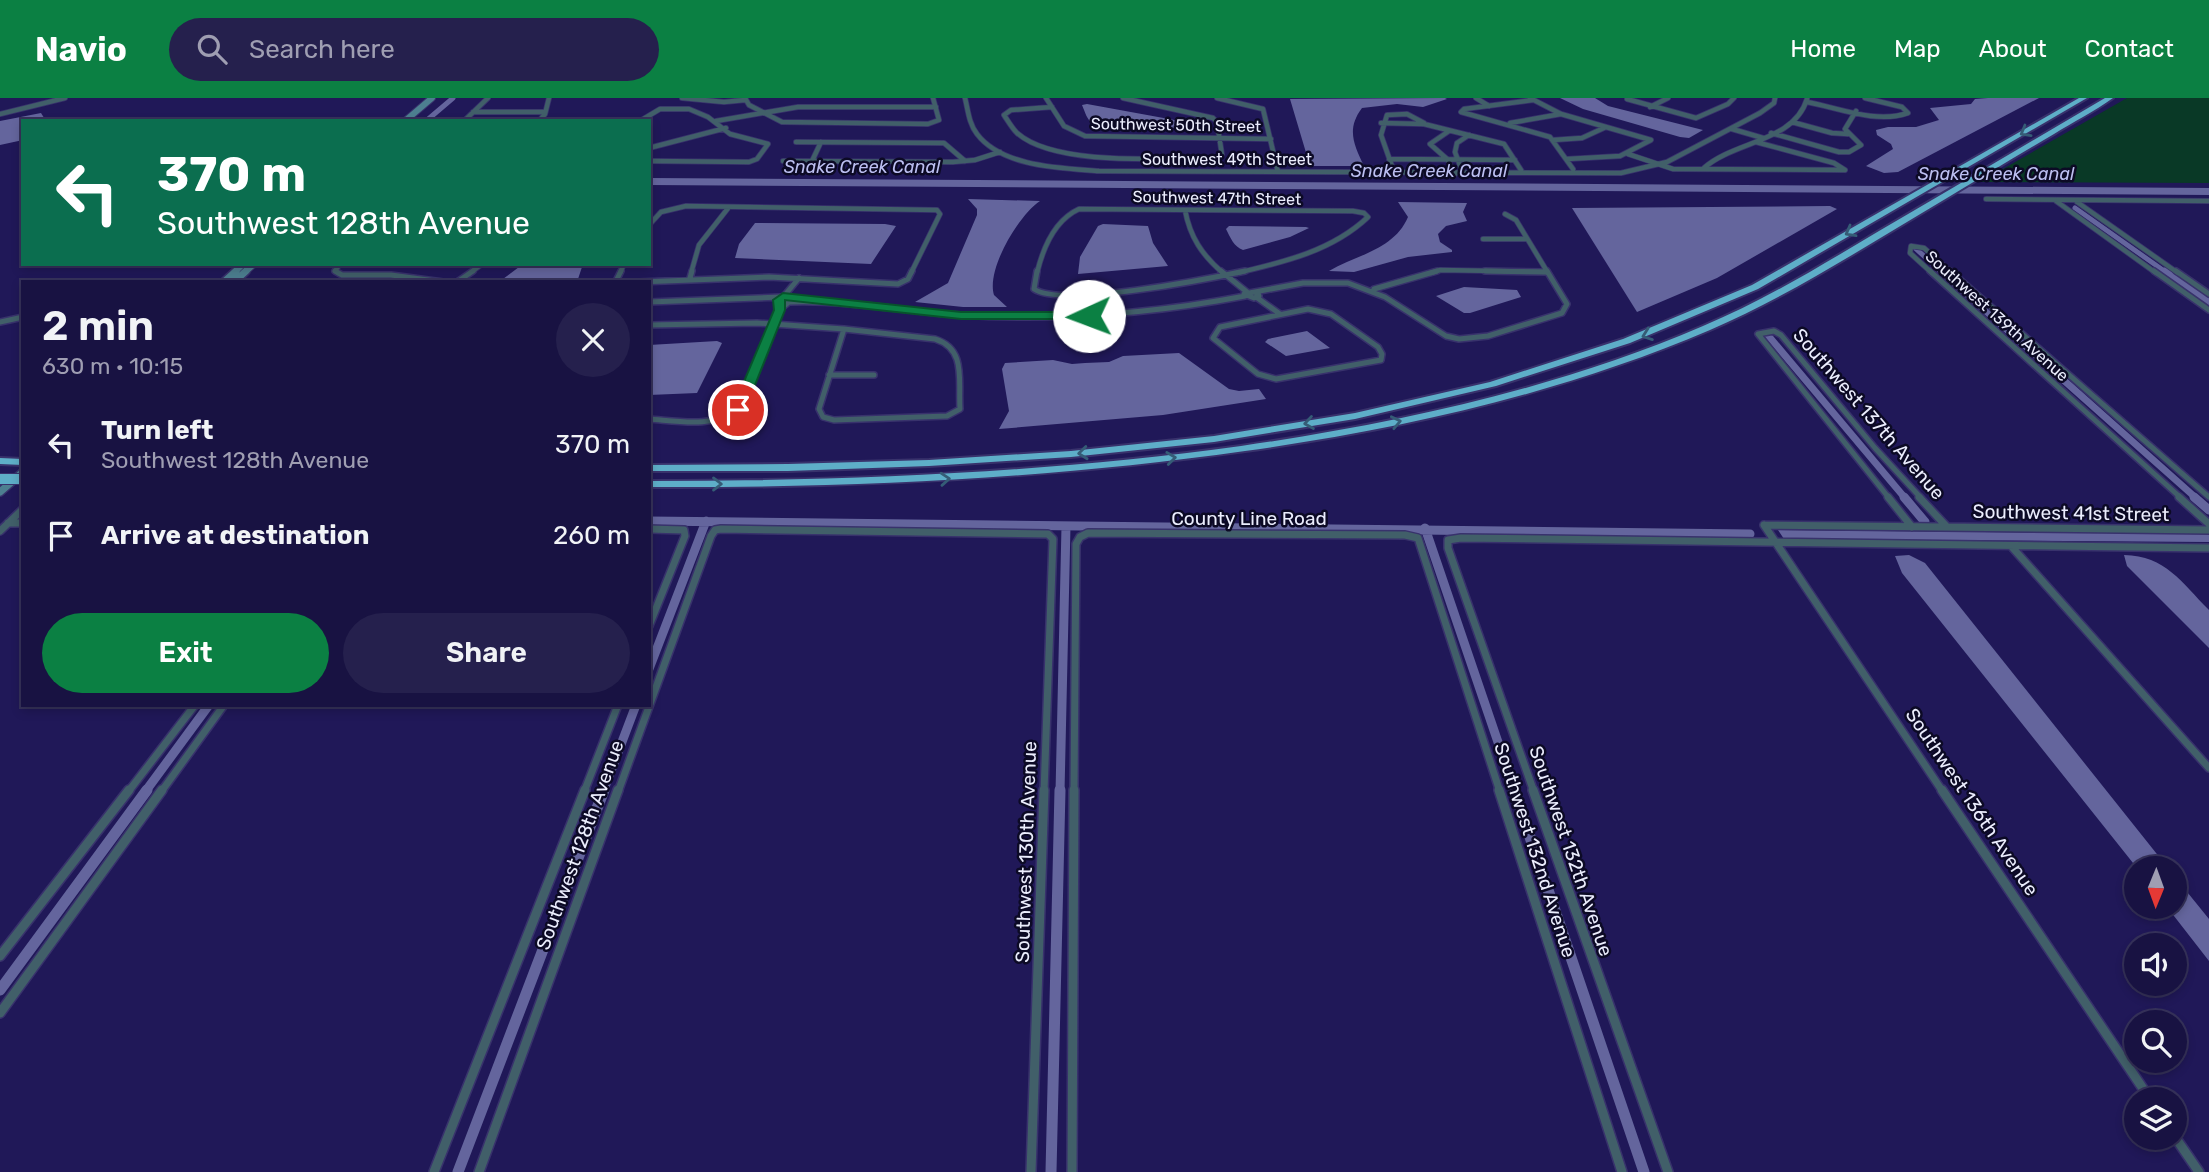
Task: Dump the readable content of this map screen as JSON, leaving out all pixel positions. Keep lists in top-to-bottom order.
{
  "streets": {
    "street": [
      "Southwest 50th Street",
      "Southwest 49th Street",
      "Southwest 47th Street",
      "Southwest 139th Avenue",
      "Southwest 137th Avenue",
      "Southwest 41st Street",
      "County Line Road",
      "Southwest 136th Avenue",
      "Southwest 128th Avenue",
      "Southwest 132nd Avenue",
      "Southwest 132th Avenue",
      "Southwest 130th Avenue"
    ]
  },
  "crossings": [
    ["Southwest 137th Avenue", "Southwest 41st Street"],
    ["Southwest 41st Street", "Southwest 136th Avenue"],
    ["County Line Road", "Southwest 132nd Avenue"],
    ["Southwest 136th Avenue", "Southwest 132th Avenue"],
    ["Southwest 128th Avenue", "Southwest 130th Avenue"]
  ],
  "water": ["Snake Creek Canal"],
  "north": "bottom",
  "page": {
    "header": "Navio",
    "search": "Search here",
    "nav": [
      "Home",
      "Map",
      "About",
      "Contact"
    ],
    "turn": ["370 m", "Southwest 128th Avenue"],
    "heading": ["2 min", "630 m · 10:15"],
    "list": [
      {
        "name": "Turn left",
        "note": "Southwest 128th Avenue",
        "value": "370 m"
      },
      {
        "name": "Arrive at destination",
        "value": "260 m"
      }
    ],
    "buttons": ["Exit", "Share"]
  }
}
